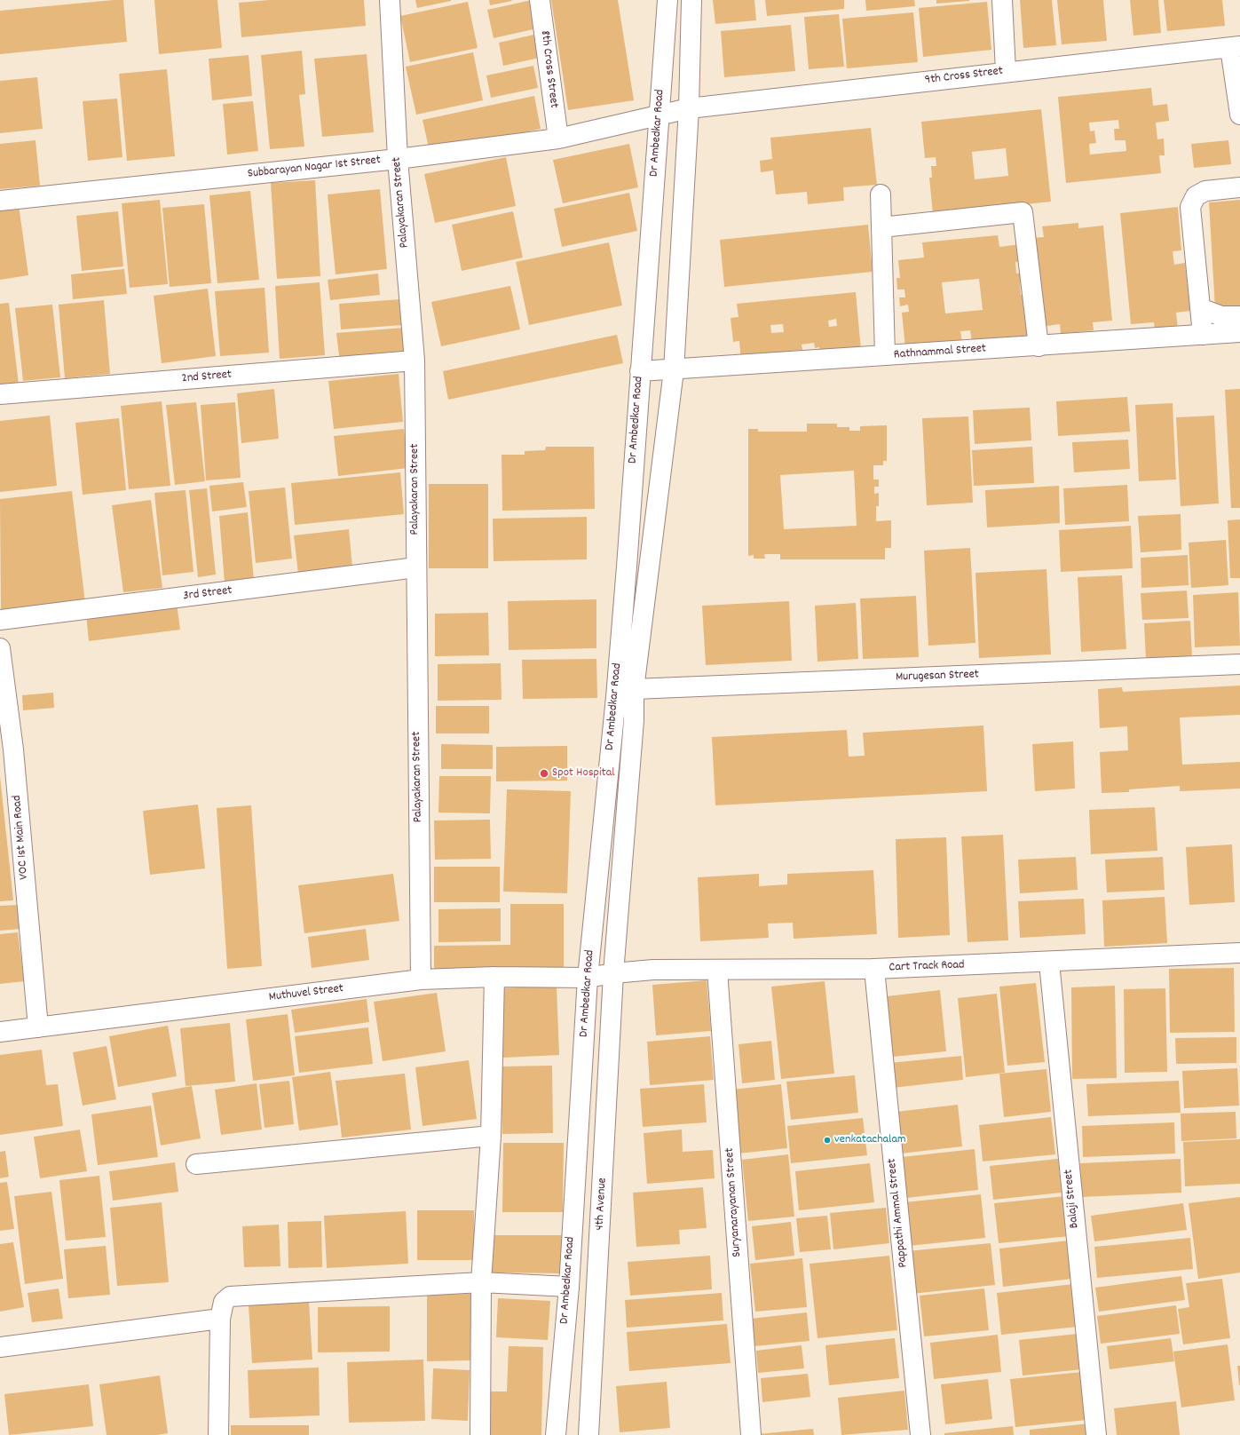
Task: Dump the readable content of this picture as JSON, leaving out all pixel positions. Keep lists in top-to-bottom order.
{
  "streets": {
    "street": [
      "8th Cross Street",
      "9th Cross Street",
      "Dr Ambedkar Road",
      "Subbarayan Nagar 1st Street",
      "Palayakaran Street",
      "Rathnammal Street",
      "2nd Street",
      "3rd Street",
      "Murugesan Street",
      "VOC 1st Main Road",
      "Cart Track Road",
      "Muthuvel Street",
      "Balaji Street",
      "Suryanarayanan Street",
      "4th Avenue",
      "Pappathi Ammal Street"
    ]
  },
  "crossings": [
    ["8th Cross Street", "Subbarayan Nagar 1st Street"],
    ["9th Cross Street", "Dr Ambedkar Road"],
    ["9th Cross Street", "Subbarayan Nagar 1st Street"],
    ["Dr Ambedkar Road", "Subbarayan Nagar 1st Street"],
    ["Dr Ambedkar Road", "Rathnammal Street"],
    ["Dr Ambedkar Road", "Murugesan Street"],
    ["Dr Ambedkar Road", "Cart Track Road"],
    ["Dr Ambedkar Road", "Muthuvel Street"],
    ["Dr Ambedkar Road", "4th Avenue"],
    ["Subbarayan Nagar 1st Street", "Palayakaran Street"],
    ["Palayakaran Street", "2nd Street"],
    ["Palayakaran Street", "3rd Street"],
    ["Palayakaran Street", "Muthuvel Street"],
    ["VOC 1st Main Road", "Muthuvel Street"],
    ["Cart Track Road", "Muthuvel Street"],
    ["Cart Track Road", "Balaji Street"],
    ["Cart Track Road", "Suryanarayanan Street"],
    ["Cart Track Road", "4th Avenue"],
    ["Cart Track Road", "Pappathi Ammal Street"],
    ["Muthuvel Street", "4th Avenue"]
  ],
  "places": ["Spot Hospital", "venkatachalam"]
}
